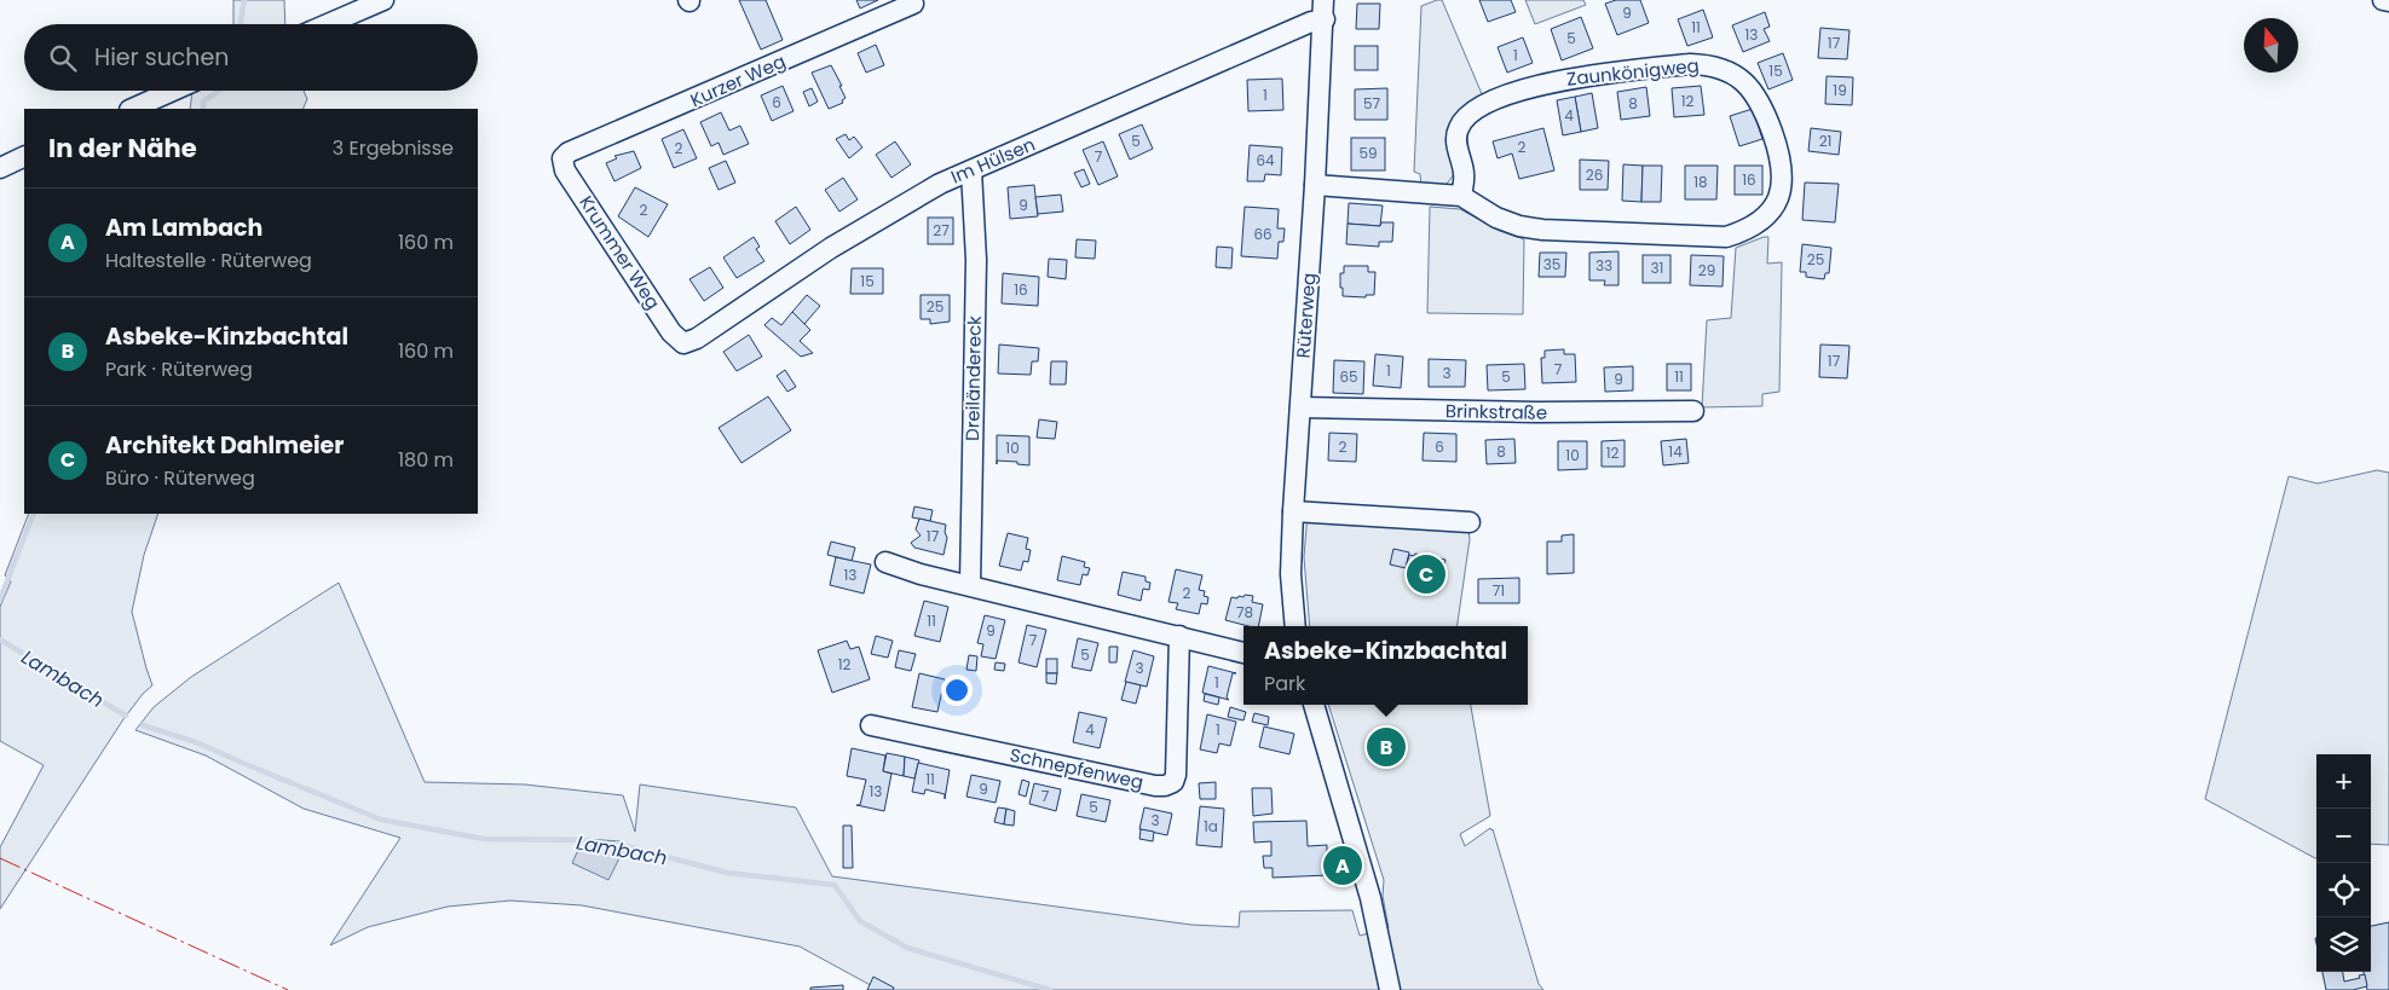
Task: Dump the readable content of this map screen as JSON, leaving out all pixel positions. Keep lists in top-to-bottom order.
{
  "streets": {
    "street": [
      "Zaunkönigweg",
      "Kurzer Weg",
      "Im Hülsen",
      "Krummer Weg",
      "Rüterweg",
      "Dreiländereck",
      "Brinkstraße",
      "Schnepfenweg"
    ]
  },
  "crossings": [
    ["Zaunkönigweg", "Rüterweg"],
    ["Kurzer Weg", "Krummer Weg"],
    ["Im Hülsen", "Krummer Weg"],
    ["Im Hülsen", "Rüterweg"],
    ["Im Hülsen", "Dreiländereck"],
    ["Rüterweg", "Brinkstraße"]
  ],
  "water": ["Lambach"],
  "house_numbers": [
    "9",
    "11",
    "13",
    "5",
    "17",
    "1",
    "15",
    "19",
    "1",
    "12",
    "6",
    "57",
    "8",
    "4",
    "5",
    "21",
    "2",
    "2",
    "59",
    "7",
    "64",
    "26",
    "16",
    "18",
    "9",
    "2",
    "27",
    "66",
    "25",
    "35",
    "33",
    "31",
    "29",
    "15",
    "16",
    "25",
    "17",
    "7",
    "1",
    "3",
    "65",
    "5",
    "11",
    "9",
    "2",
    "6",
    "10",
    "8",
    "14",
    "12",
    "10",
    "17",
    "13",
    "71",
    "2",
    "78",
    "11",
    "9",
    "7",
    "5",
    "12",
    "3",
    "1",
    "4",
    "1",
    "11",
    "9",
    "13",
    "7",
    "5",
    "3",
    "1a"
  ],
  "north": "top",
  "page": {
    "search": "Hier suchen",
    "heading": ["In der Nähe", "3 Ergebnisse"],
    "list": [
      {
        "mark": "A",
        "name": "Am Lambach",
        "note": "Haltestelle · Rüterweg",
        "value": "160 m"
      },
      {
        "mark": "B",
        "name": "Asbeke-Kinzbachtal",
        "note": "Park · Rüterweg",
        "value": "160 m"
      },
      {
        "mark": "C",
        "name": "Architekt Dahlmeier",
        "note": "Büro · Rüterweg",
        "value": "180 m"
      }
    ],
    "pins": ["C", "B", "A"],
    "popup": ["Asbeke-Kinzbachtal", "Park"],
    "map_buttons": ["+", "−"]
  }
}
